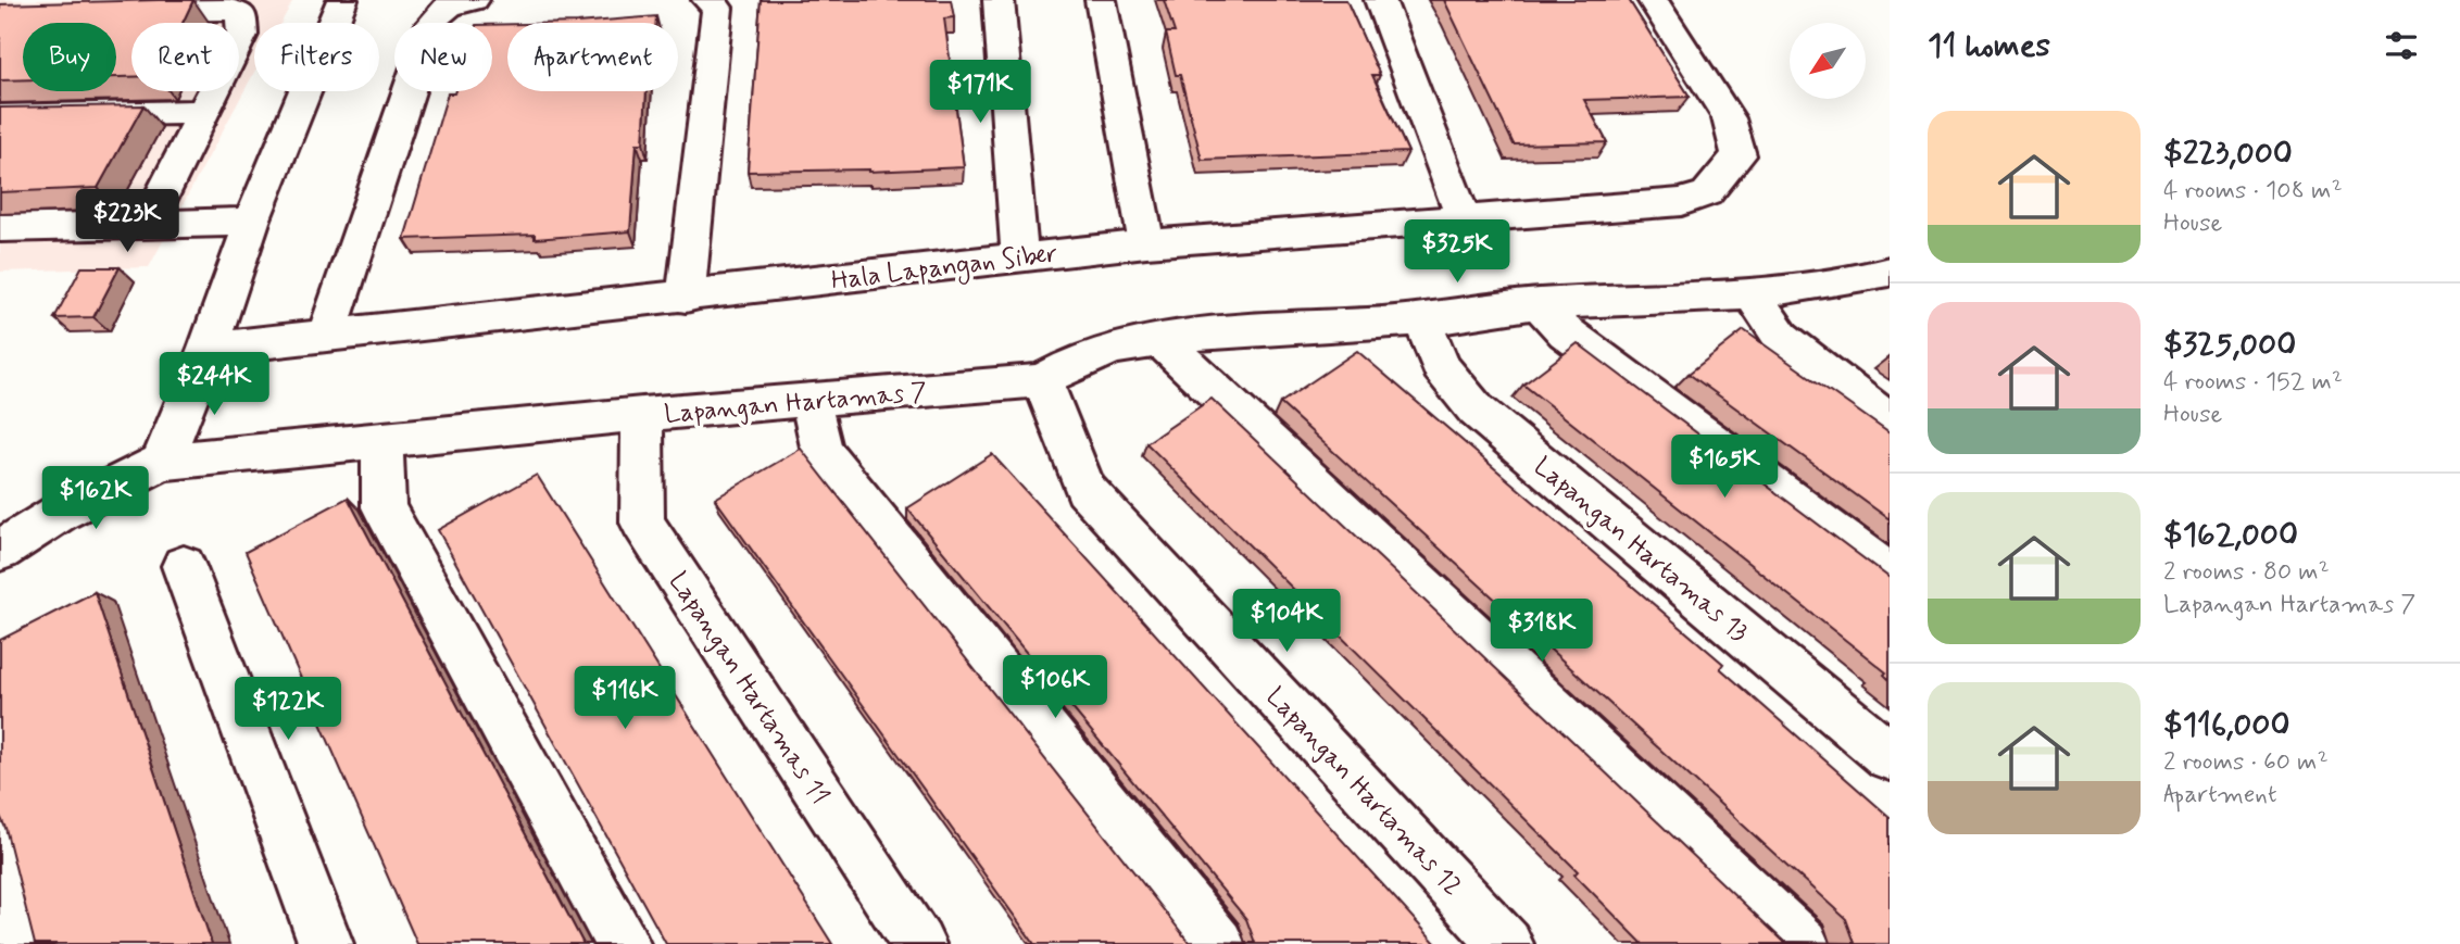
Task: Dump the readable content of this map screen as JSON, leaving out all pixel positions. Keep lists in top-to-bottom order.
{
  "streets": {
    "street": [
      "Hala Lapangan Siber",
      "Lapangan Hartamas 7",
      "Lapangan Hartamas 13",
      "Lapangan Hartamas 11",
      "Lapangan Hartamas 12"
    ]
  },
  "crossings": [
    ["Lapangan Hartamas 7", "Lapangan Hartamas 13"],
    ["Lapangan Hartamas 7", "Lapangan Hartamas 11"],
    ["Lapangan Hartamas 7", "Lapangan Hartamas 12"]
  ],
  "north": "bottom left",
  "page": {
    "heading": "11 homes",
    "chip": [
      "Buy",
      "Rent",
      "Filters",
      "New",
      "Apartment"
    ],
    "price": [
      "$171K",
      "$223K",
      "$325K",
      "$244K",
      "$165K",
      "$162K",
      "$104K",
      "$318K",
      "$106K",
      "$116K",
      "$122K"
    ],
    "list": [
      {
        "name": "$223,000",
        "note": "4 rooms · 108 m² · House"
      },
      {
        "name": "$325,000",
        "note": "4 rooms · 152 m² · House"
      },
      {
        "name": "$162,000",
        "note": "2 rooms · 80 m² · Lapangan Hartamas 7"
      },
      {
        "name": "$116,000",
        "note": "2 rooms · 60 m² · Apartment"
      }
    ]
  }
}
